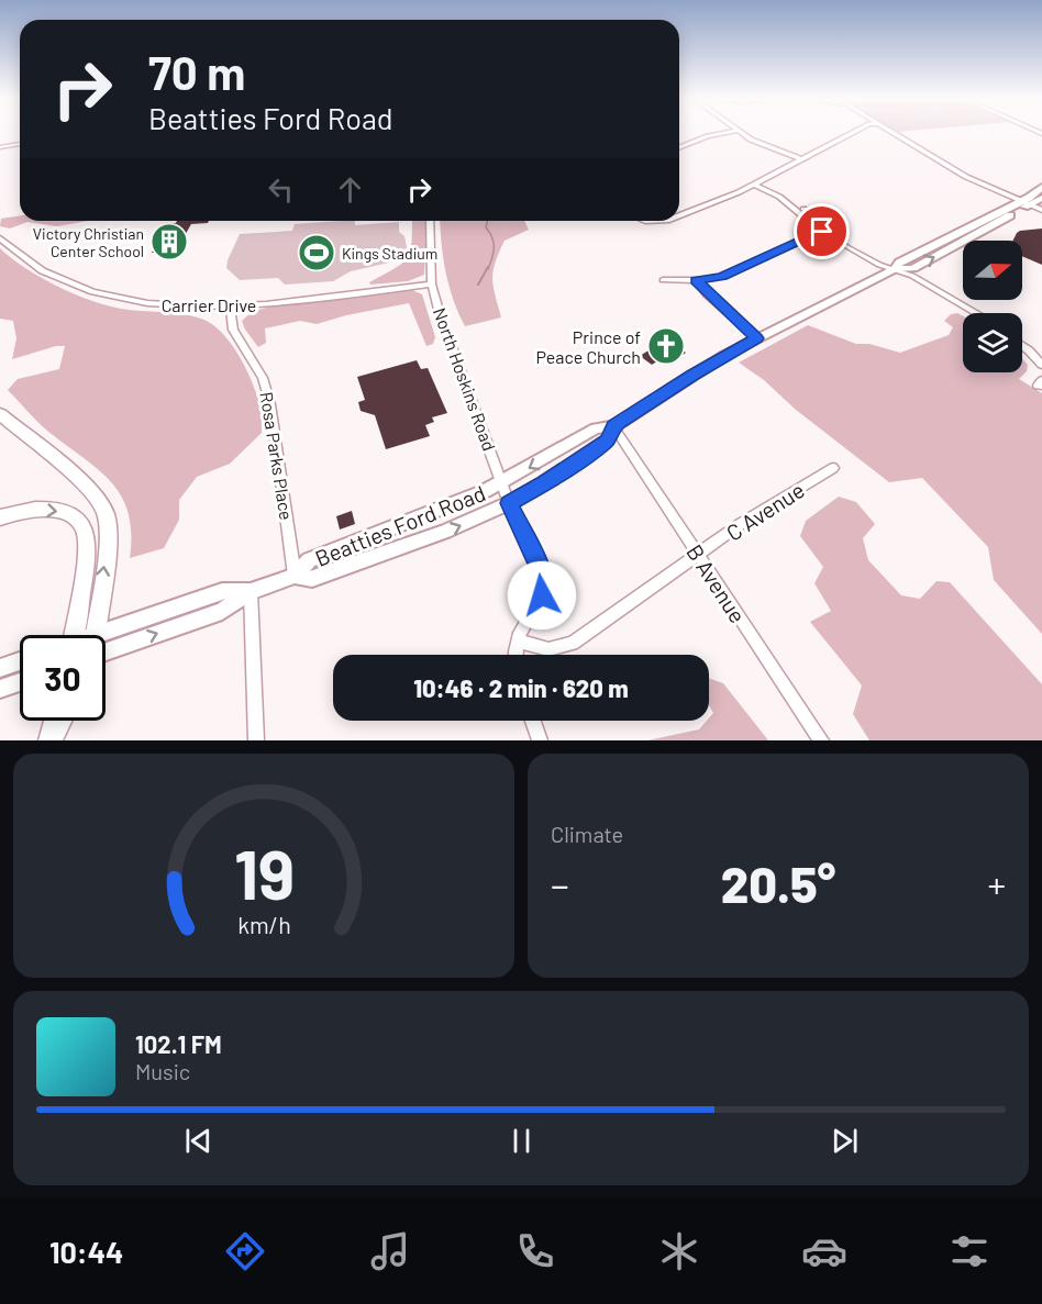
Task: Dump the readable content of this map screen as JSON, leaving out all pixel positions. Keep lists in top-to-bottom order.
{
  "streets": {
    "main road": ["Beatties Ford Road"],
    "street": [
      "Carrier Drive",
      "North Hoskins Road",
      "Rosa Parks Place",
      "C Avenue",
      "B Avenue"
    ]
  },
  "crossings": [
    ["Carrier Drive", "North Hoskins Road"],
    ["Carrier Drive", "Rosa Parks Place"],
    ["North Hoskins Road", "C Avenue"],
    ["North Hoskins Road", "Beatties Ford Road"],
    ["Rosa Parks Place", "Beatties Ford Road"],
    ["C Avenue", "B Avenue"],
    ["Beatties Ford Road", "B Avenue"]
  ],
  "places": {
    "building": ["Victory Christian Center School"],
    "sports": ["Kings Stadium"],
    "church": ["Prince of Peace Church"]
  },
  "north": "right",
  "page": {
    "turn": ["70 m", "Beatties Ford Road"],
    "limit": "30",
    "trip": "10:46 · 2 min · 620 m",
    "tile": "Climate",
    "heat": ["−", "20.5°", "+"],
    "song": ["102.1 FM", "Music"],
    "tabs": "10:44",
    "gauge": ["19", "km/h"]
  }
}
